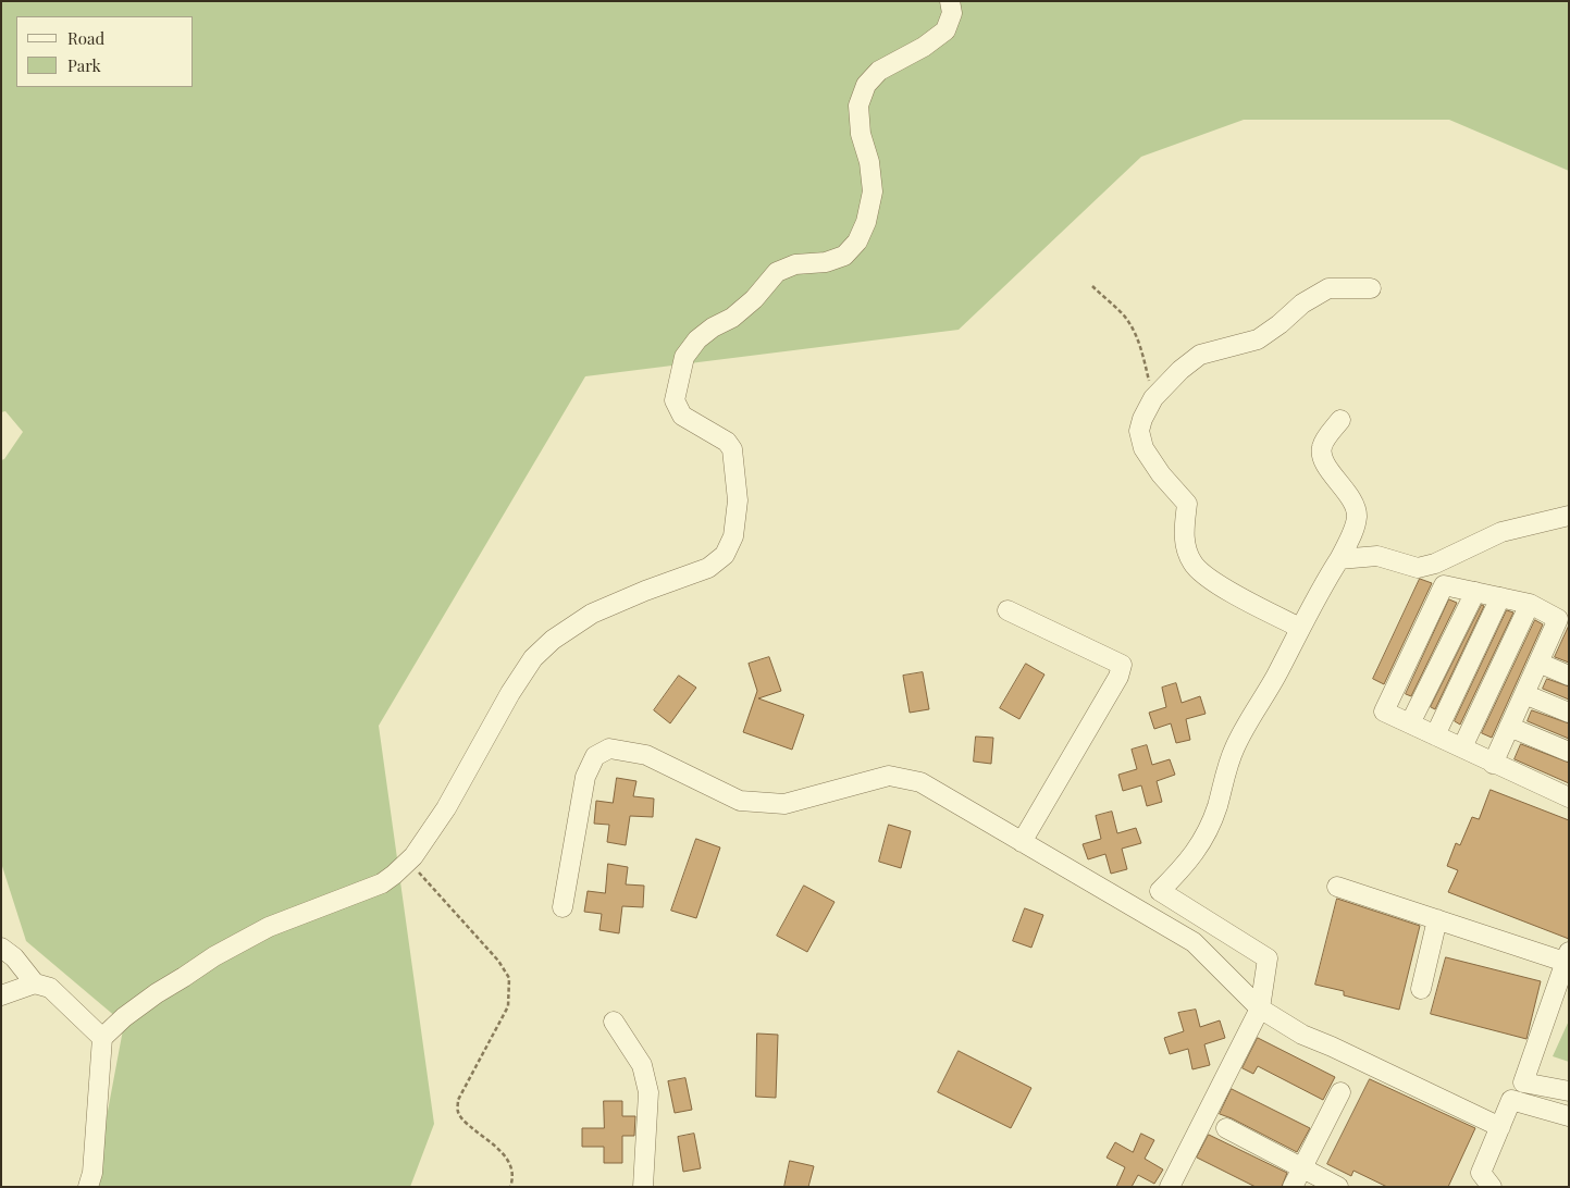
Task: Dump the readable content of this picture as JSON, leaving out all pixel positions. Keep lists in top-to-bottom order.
{
  "legend": ["Road", "Park"]
}
